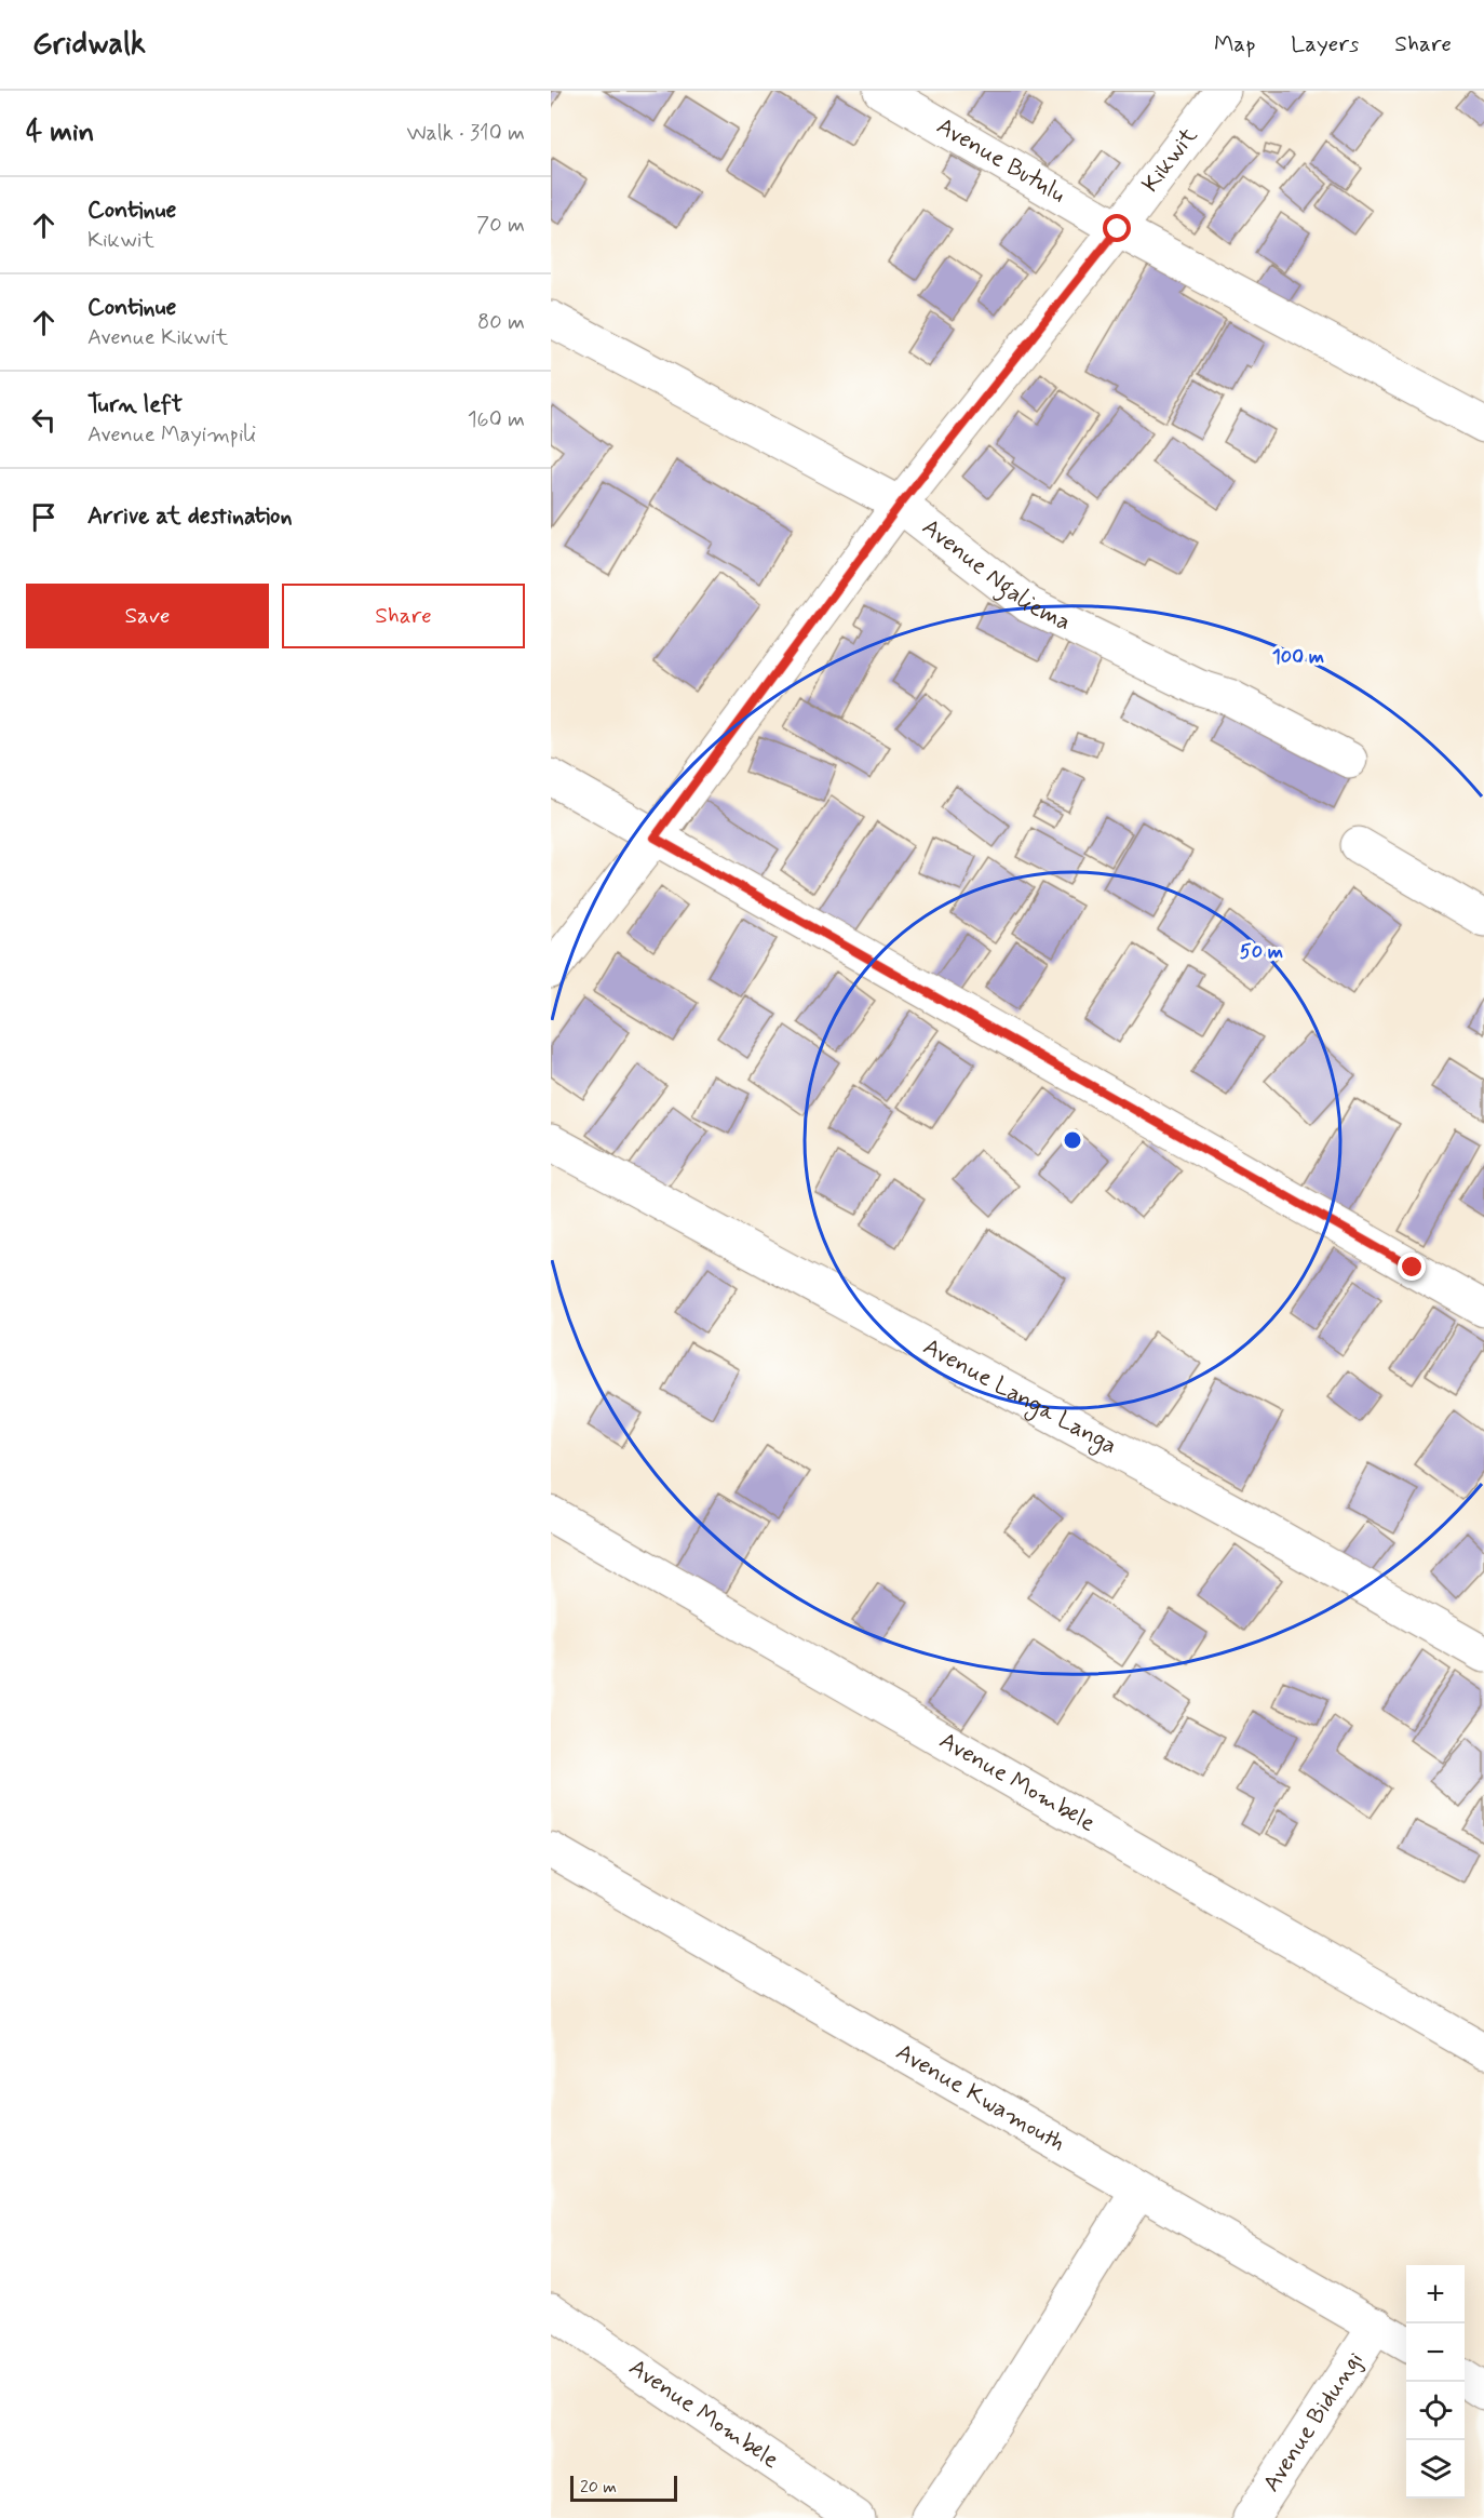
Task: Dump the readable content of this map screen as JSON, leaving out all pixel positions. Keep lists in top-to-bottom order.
{
  "streets": {
    "street": [
      "Avenue Butulu",
      "Kikwit",
      "Avenue Ngaliema",
      "Avenue Langa Langa",
      "Avenue Mombele",
      "Avenue Kwamouth",
      "Avenue Bidungi"
    ]
  },
  "crossings": [
    ["Avenue Butulu", "Kikwit"],
    ["Kikwit", "Avenue Ngaliema"],
    ["Avenue Kwamouth", "Avenue Bidungi"]
  ],
  "scale_bar": "20 m",
  "page": {
    "header": "Gridwalk",
    "nav": ["Map", "Layers", "Share"],
    "heading": ["4 min", "Walk · 310 m"],
    "list": [
      ["Continue", "Kikwit", "70 m"],
      ["Continue", "Avenue Kikwit", "80 m"],
      ["Turn left", "Avenue Mayimpili", "160 m"],
      "Arrive at destination"
    ],
    "buttons": ["Save", "Share"],
    "map_buttons": ["+", "−"],
    "scale": "20 m"
  },
  "rings": ["100 m", "50 m"]
}
